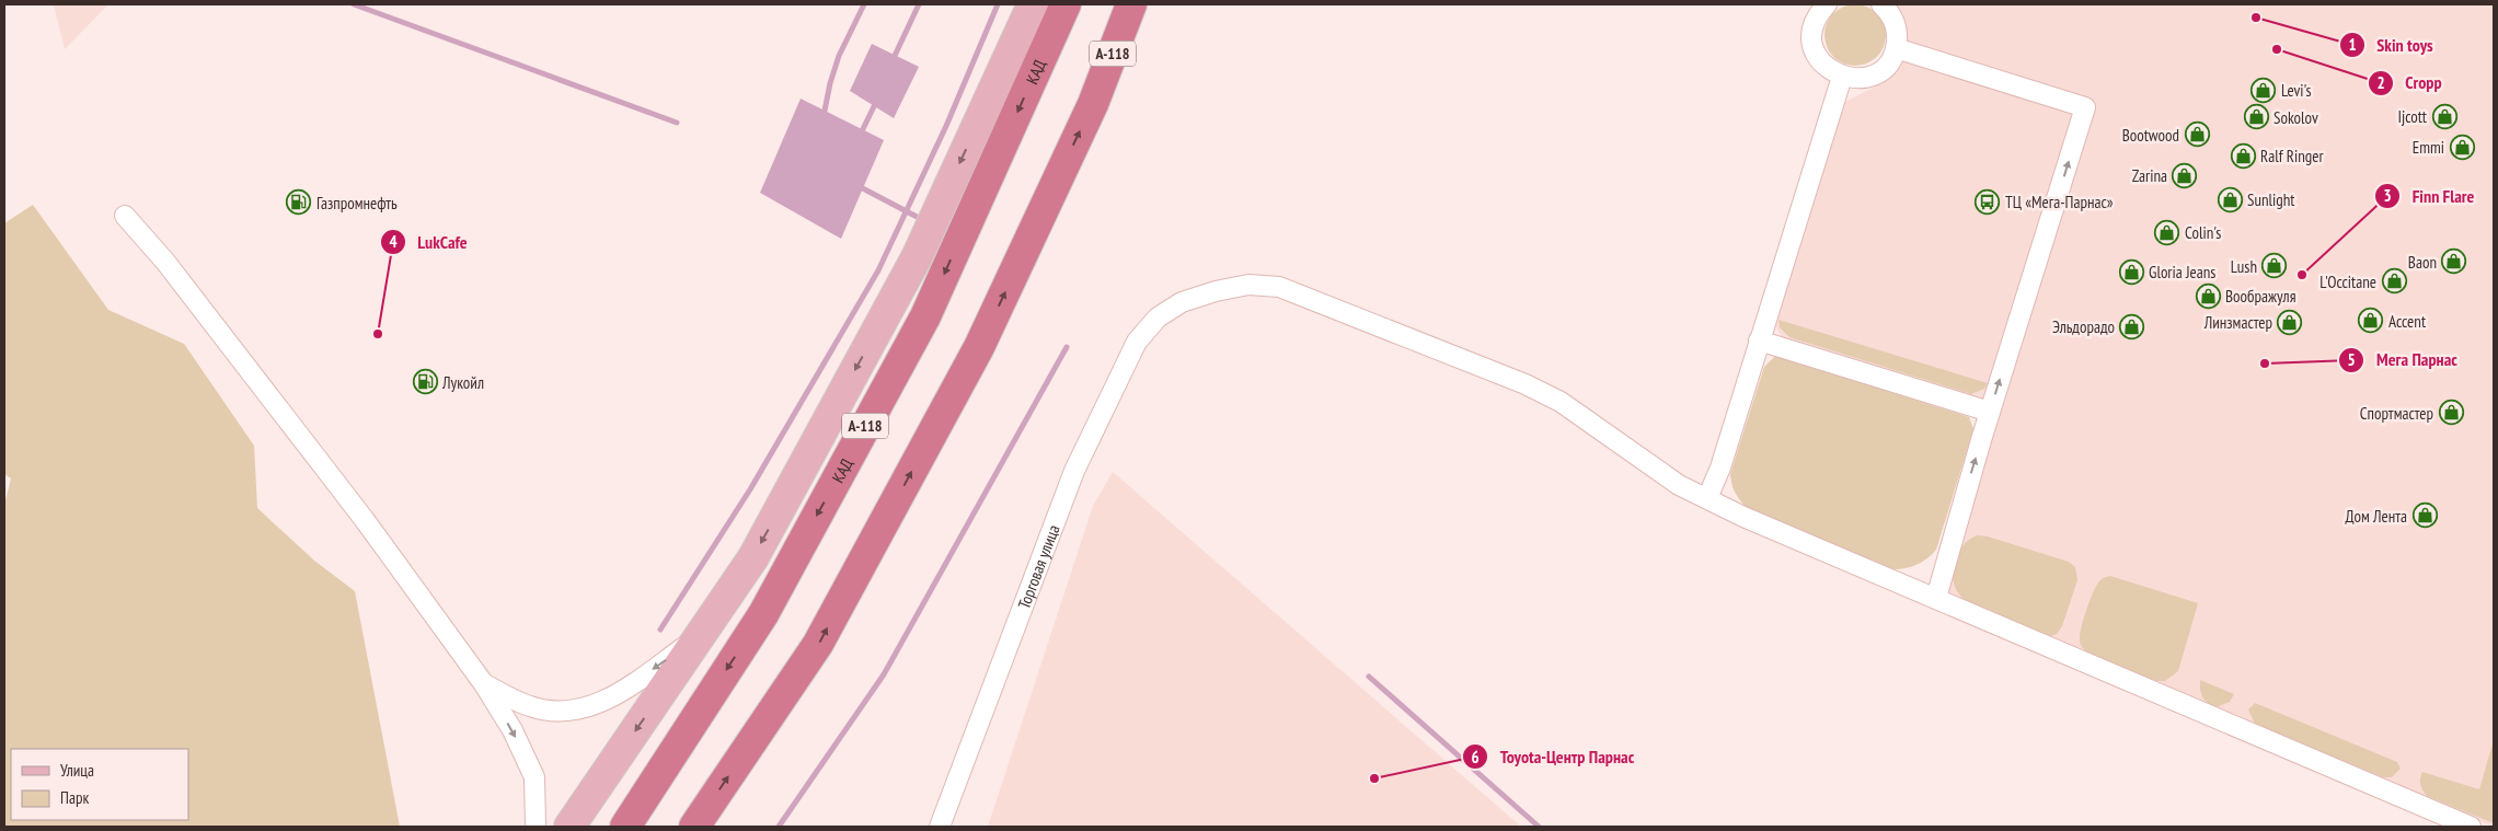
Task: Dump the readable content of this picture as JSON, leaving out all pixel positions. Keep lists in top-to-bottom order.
{
  "streets": {
    "highway": ["А-118", "КАД"],
    "street": ["Торговая улица"]
  },
  "places": {
    "other": [
      "Skin toys",
      "Cropp",
      "Finn Flare",
      "LukCafe",
      "Мега Парнас",
      "Toyota-Центр Парнас"
    ],
    "shop": [
      "Levi's",
      "Ijcott",
      "Sokolov",
      "Bootwood",
      "Emmi",
      "Ralf Ringer",
      "Zarina",
      "Sunlight",
      "Colin's",
      "Baon",
      "Lush",
      "Gloria Jeans",
      "L'Occitane",
      "Воображуля",
      "Accent",
      "Линзмастер",
      "Эльдорадо",
      "Спортмастер",
      "Дом Лента"
    ],
    "bus stop": ["ТЦ «Мега-Парнас»"],
    "fuel station": ["Газпромнефть", "Лукойл"]
  },
  "legend": ["Улица", "Парк"]
}
